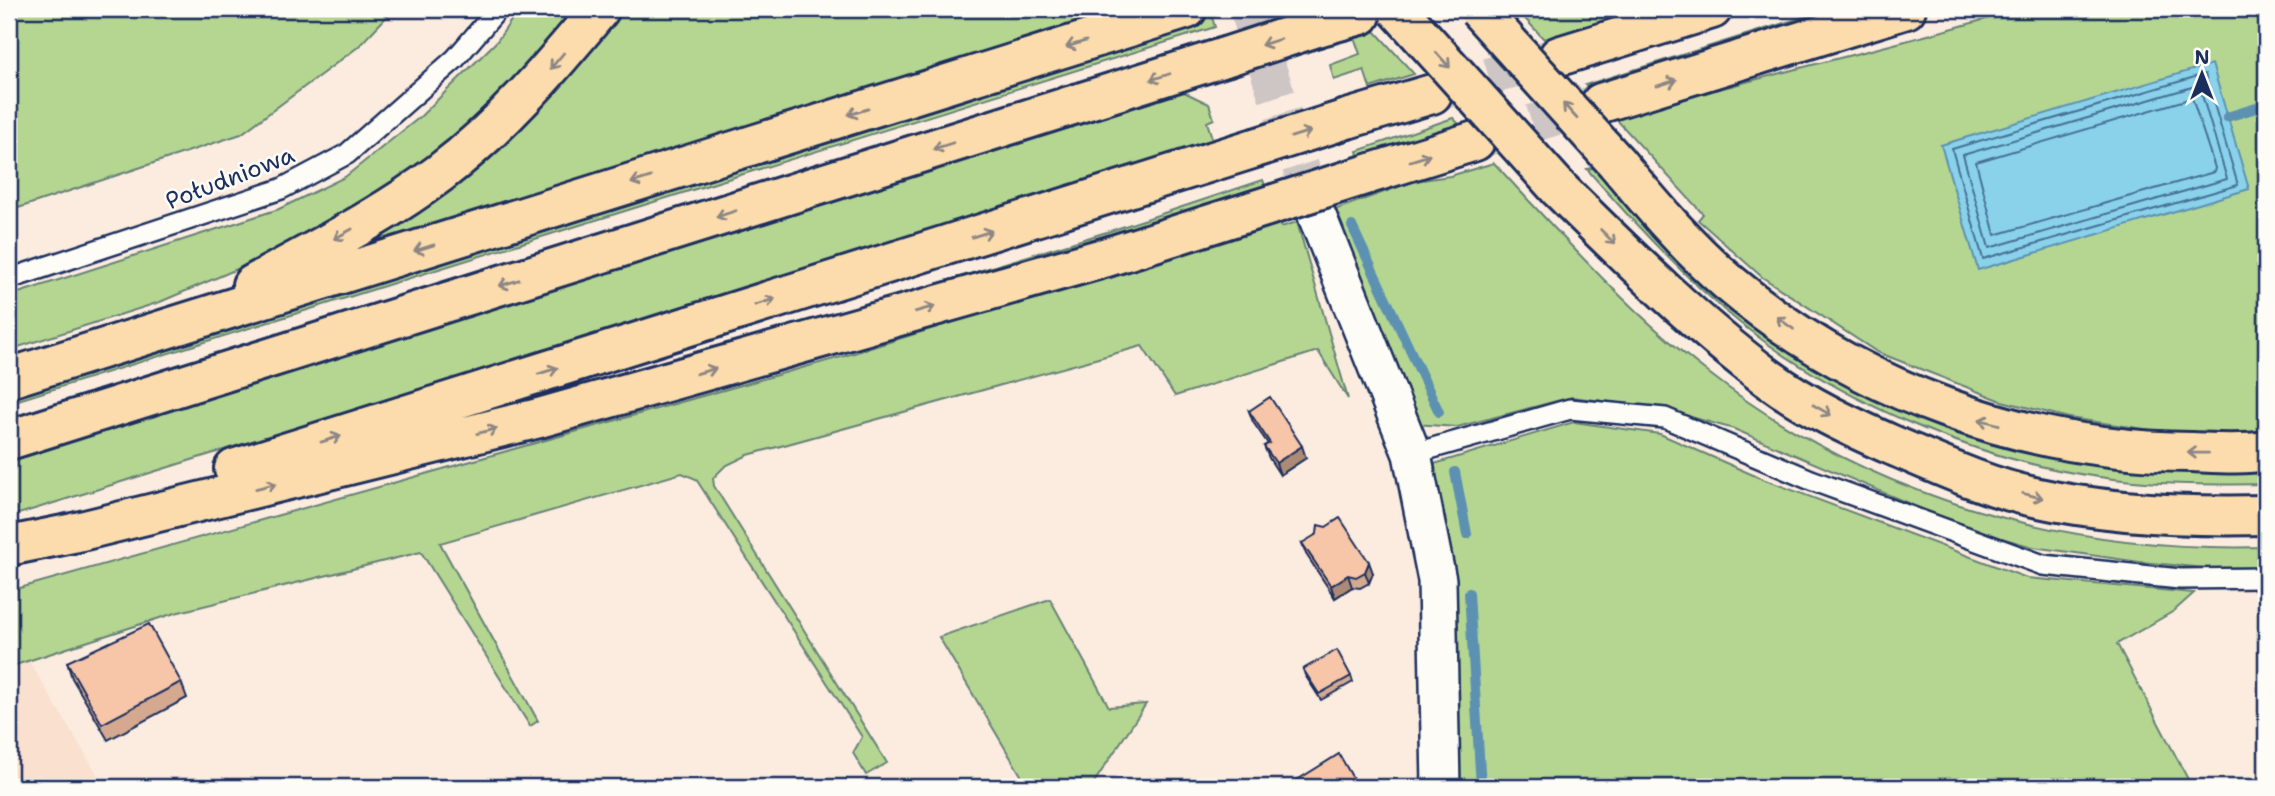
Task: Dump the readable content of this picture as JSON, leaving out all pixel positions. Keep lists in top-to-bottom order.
{
  "streets": {
    "lane": ["Południowa"]
  },
  "north": "top"
}
